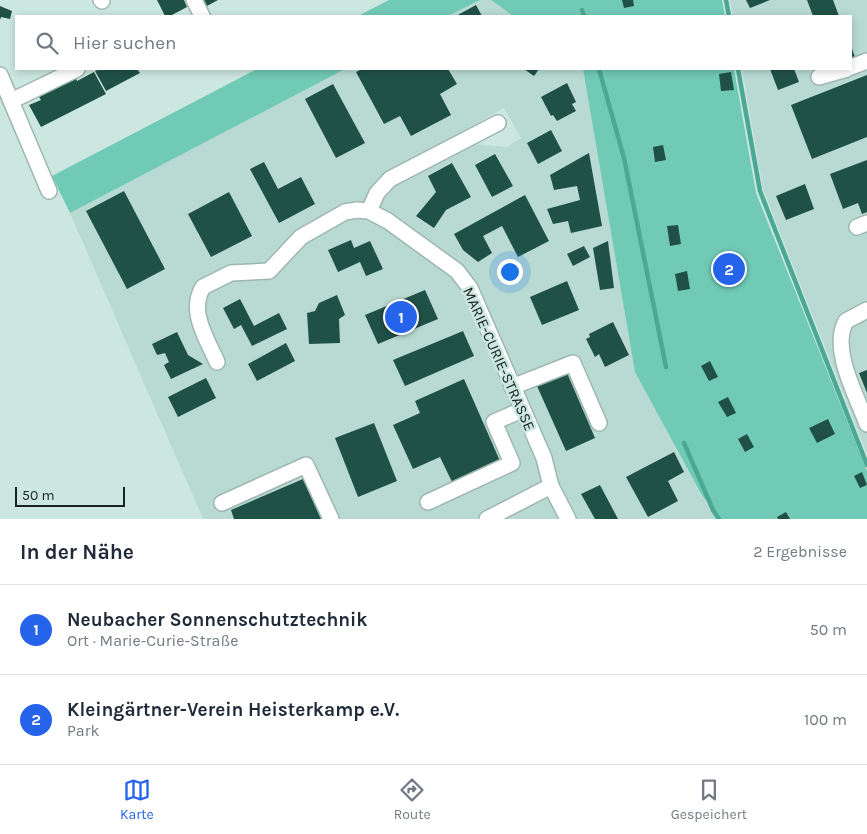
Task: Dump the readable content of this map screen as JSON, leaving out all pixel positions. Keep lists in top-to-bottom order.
{
  "streets": {
    "street": ["MARIE-CURIE-STRASSE"]
  },
  "scale_bar": "50 m",
  "page": {
    "search": "Hier suchen",
    "pins": ["2", "1"],
    "scale": "50 m",
    "heading": ["In der Nähe", "2 Ergebnisse"],
    "list": [
      {
        "mark": "1",
        "name": "Neubacher Sonnenschutztechnik",
        "note": "Ort · Marie-Curie-Straße",
        "value": "50 m"
      },
      {
        "mark": "2",
        "name": "Kleingärtner-Verein Heisterkamp e.V.",
        "note": "Park",
        "value": "100 m"
      }
    ],
    "nav": ["Karte", "Route", "Gespeichert"]
  }
}
